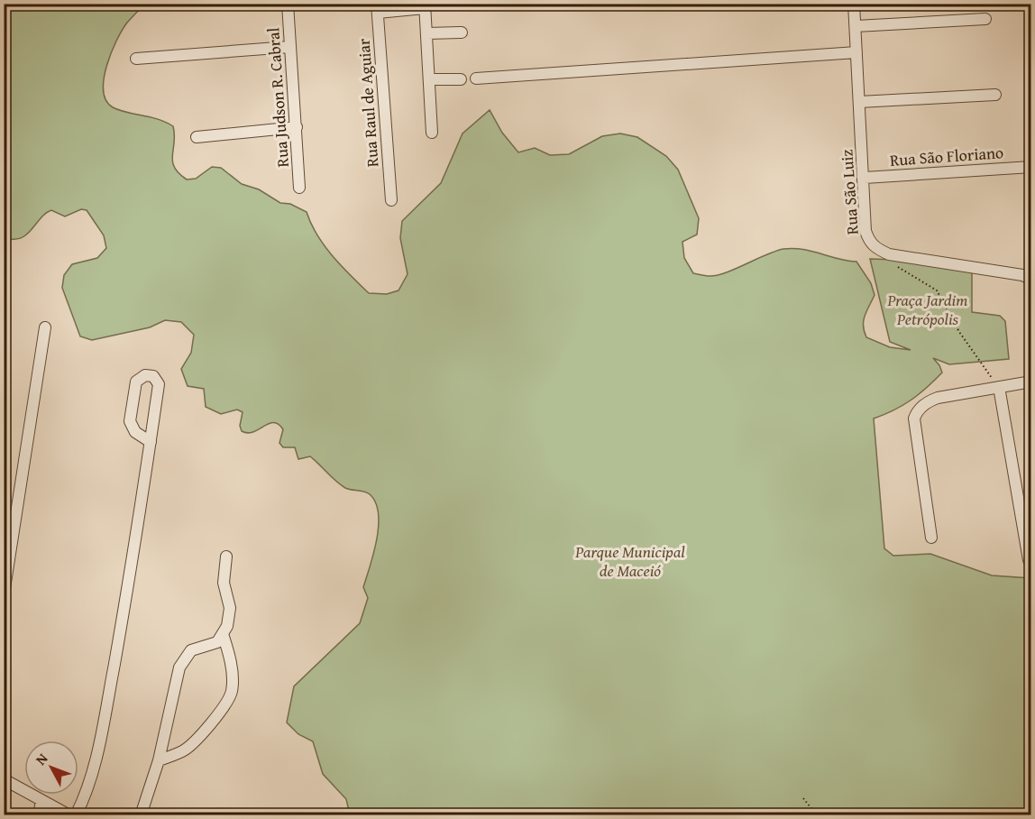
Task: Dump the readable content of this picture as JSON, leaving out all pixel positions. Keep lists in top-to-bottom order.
{
  "streets": {
    "street": [
      "Rua Judson R. Cabral",
      "Rua Raul de Aguiar",
      "Rua São Floriano",
      "Rua São Luiz"
    ]
  },
  "crossings": [
    ["Rua São Floriano", "Rua São Luiz"]
  ],
  "parks": ["Praça Jardim Petrópolis", "Parque Municipal de Maceió"],
  "north": "top left"
}
